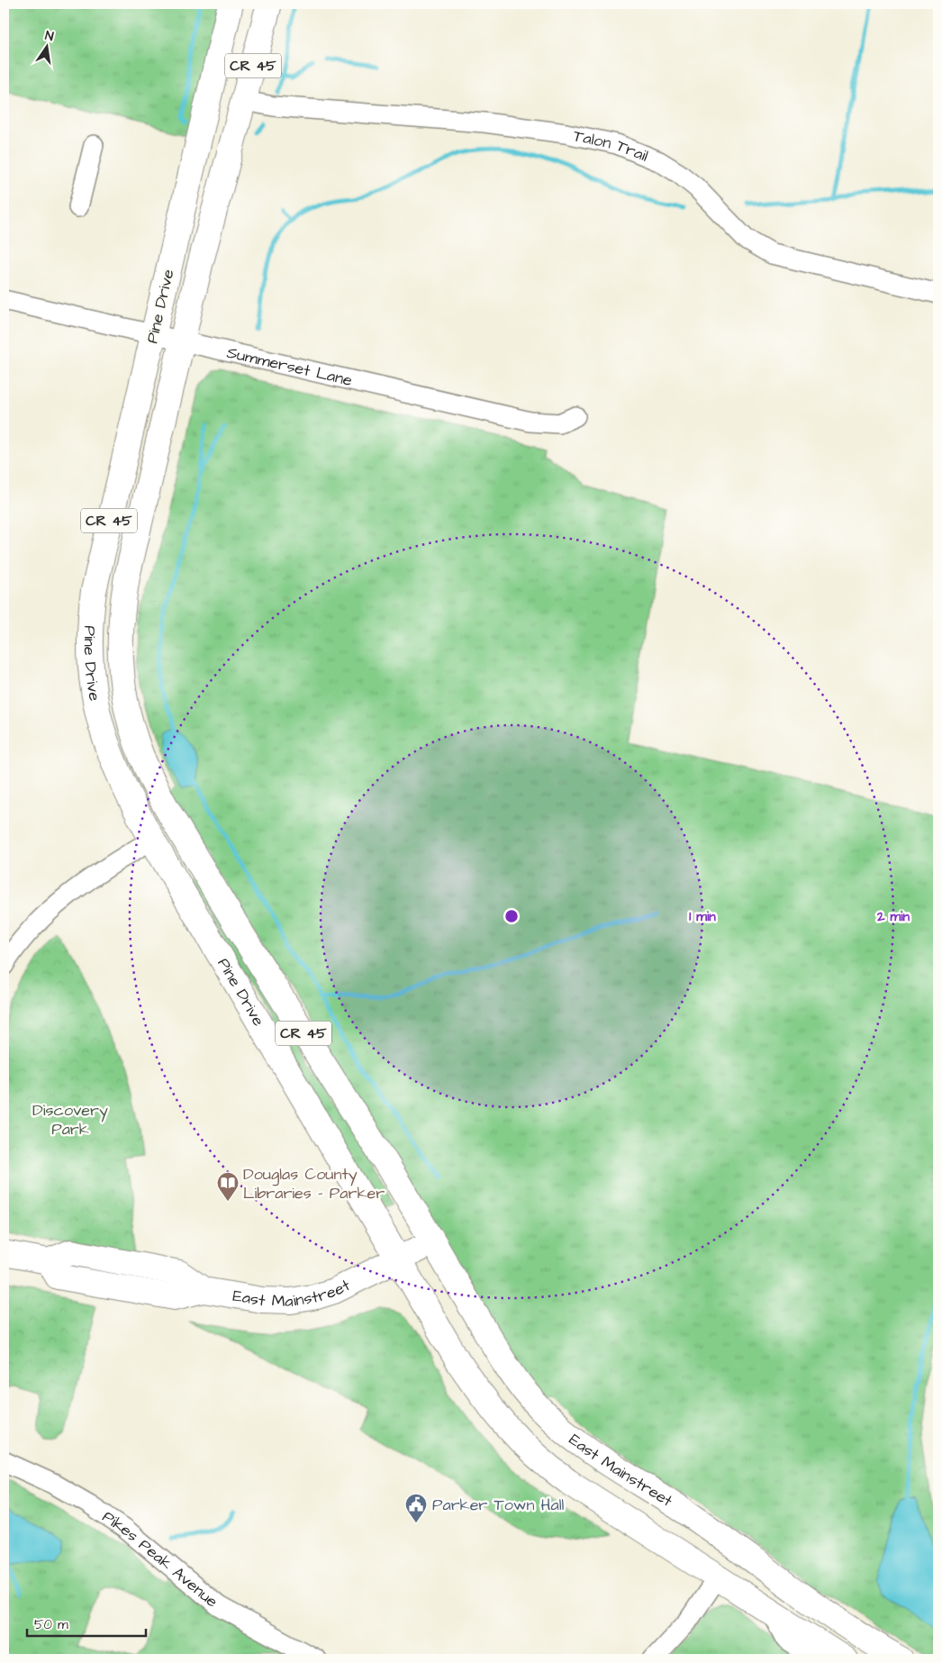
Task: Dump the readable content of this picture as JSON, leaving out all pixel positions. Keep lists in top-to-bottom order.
{
  "streets": {
    "main road": ["CR 45", "Pine Drive", "East Mainstreet"],
    "street": ["Talon Trail", "Summerset Lane", "Pikes Peak Avenue"]
  },
  "crossings": [
    ["Talon Trail", "Pine Drive"],
    ["Pine Drive", "Summerset Lane"],
    ["Pine Drive", "East Mainstreet"]
  ],
  "parks": ["Discovery Park"],
  "places": {
    "library": ["Douglas County Libraries - Parker"],
    "public building": ["Parker Town Hall"]
  },
  "scale_bar": "50 m",
  "north": "top",
  "rings": ["1 min", "2 min"]
}
